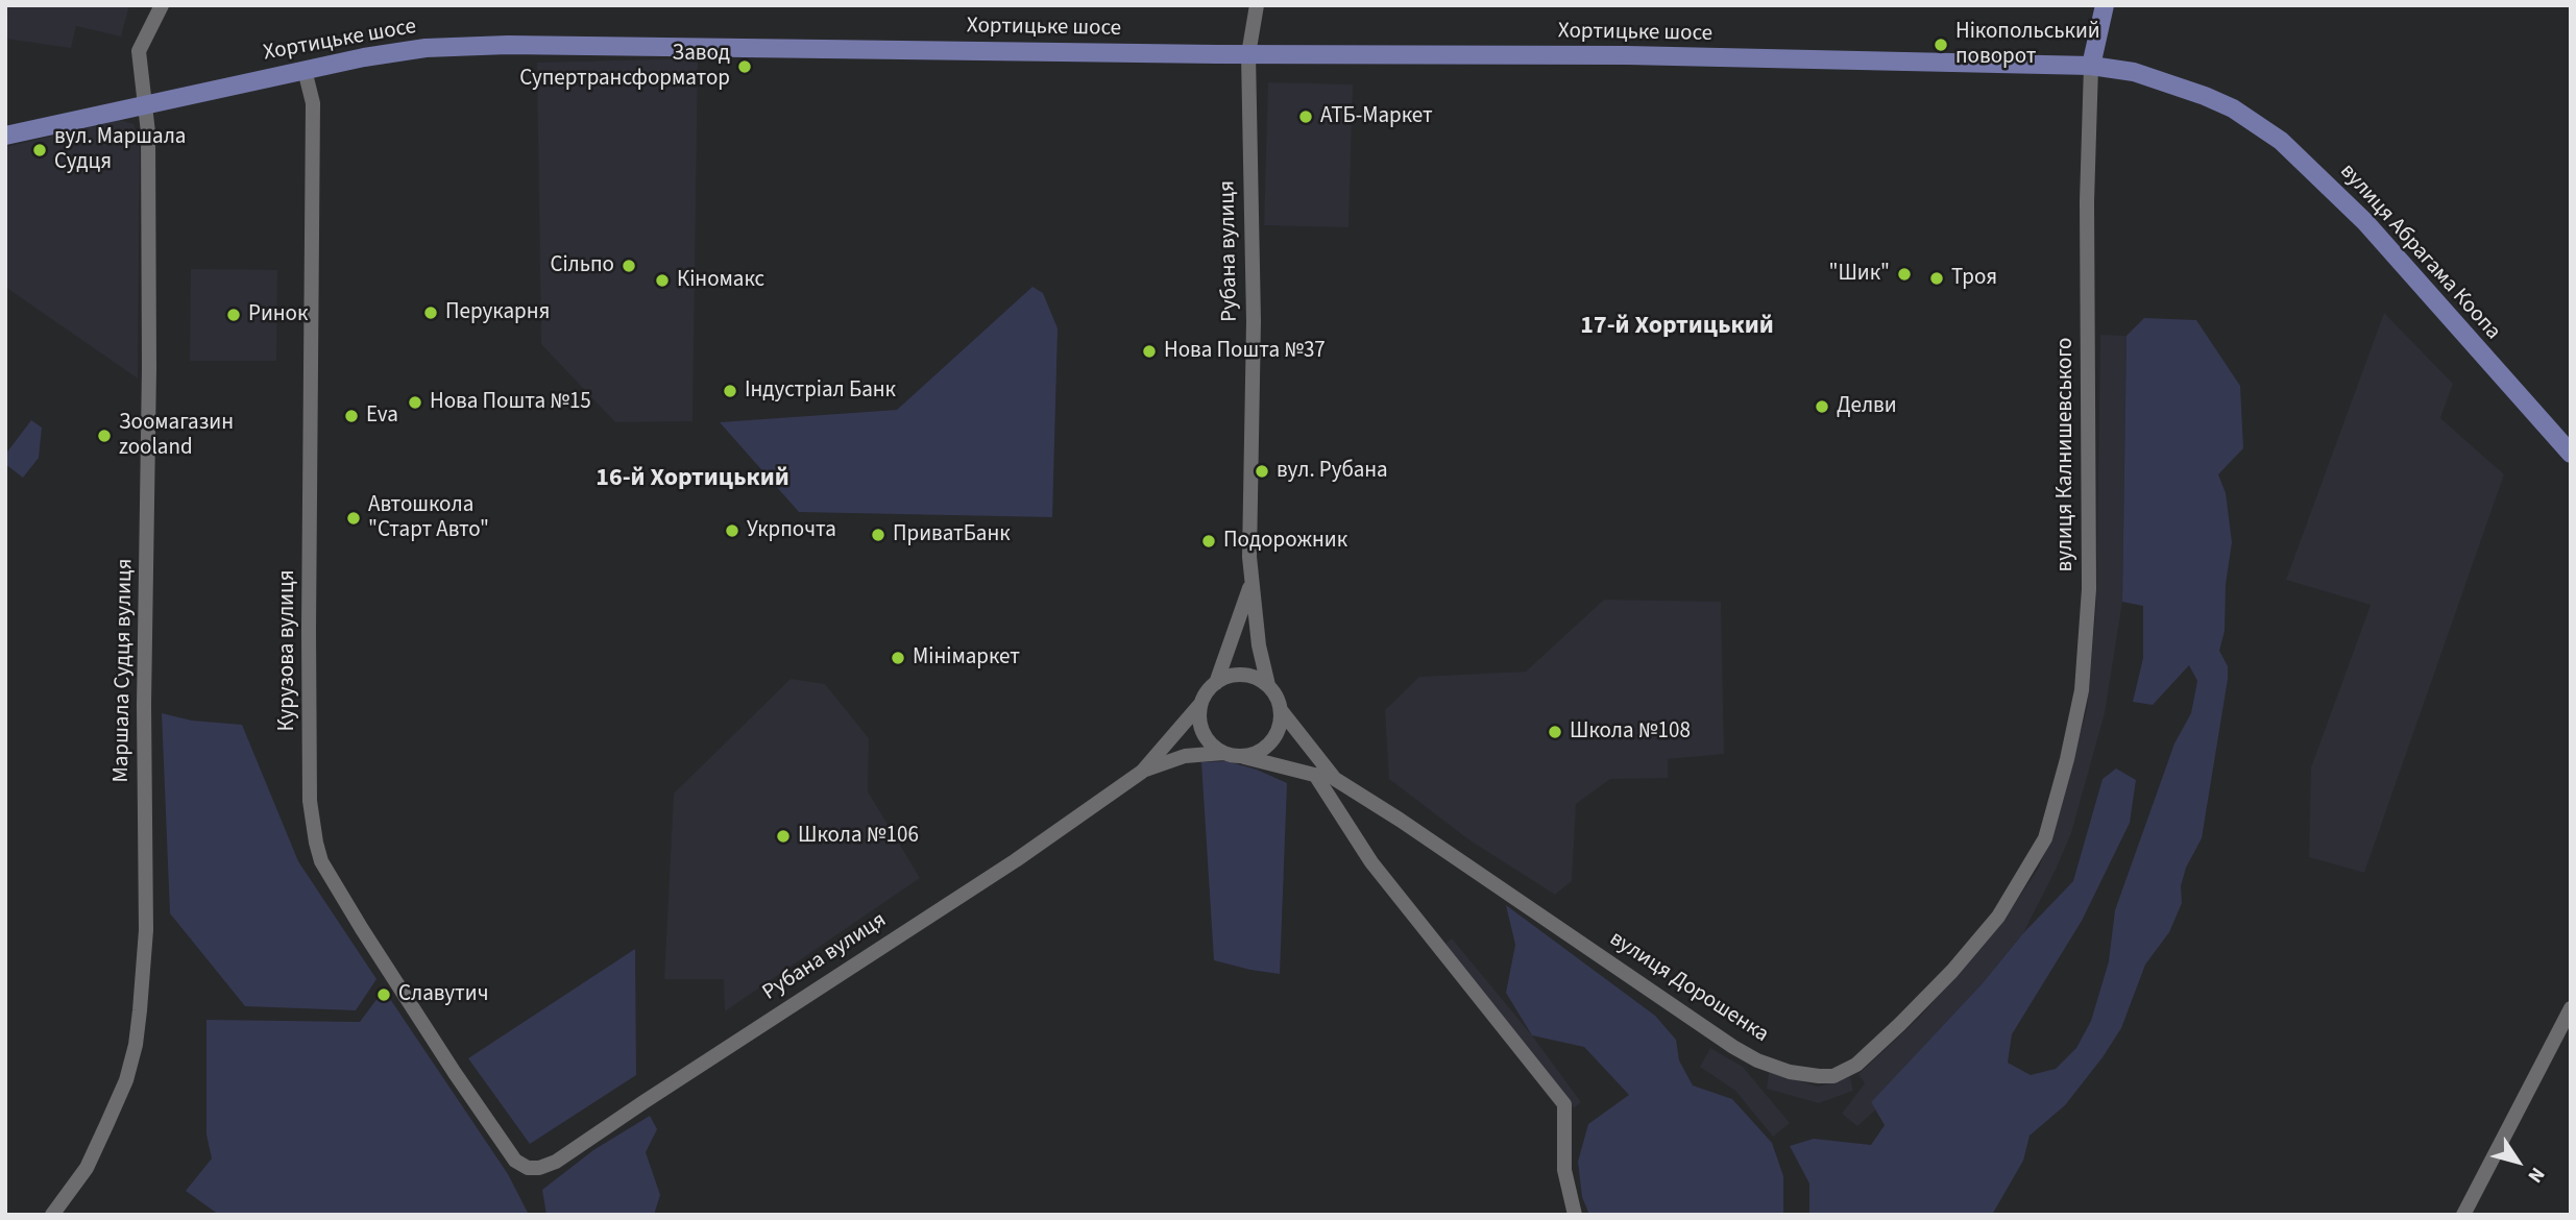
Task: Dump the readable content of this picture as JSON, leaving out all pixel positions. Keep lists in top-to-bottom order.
{
  "streets": {
    "main road": ["Хортицьке шосе", "вулиця Абрагама Коопа"],
    "street": [
      "Рубана вулиця",
      "вулиця Калнишевського",
      "Курузова вулиця",
      "Маршала Судця вулиця",
      "вулиця Дорошенка"
    ]
  },
  "crossings": [
    ["Хортицьке шосе", "Рубана вулиця"],
    ["Хортицьке шосе", "вулиця Абрагама Коопа"],
    ["Хортицьке шосе", "вулиця Калнишевського"],
    ["Хортицьке шосе", "Курузова вулиця"],
    ["Хортицьке шосе", "Маршала Судця вулиця"],
    ["Рубана вулиця", "Курузова вулиця"],
    ["Рубана вулиця", "вулиця Дорошенка"],
    ["вулиця Абрагама Коопа", "вулиця Калнишевського"],
    ["вулиця Калнишевського", "вулиця Дорошенка"]
  ],
  "districts": ["17-й Хортицький", "16-й Хортицький"],
  "places": [
    "Нікопольський поворот",
    "Завод Супертрансформатор",
    "АТБ-Маркет",
    "вул. Маршала Судця",
    "Сільпо",
    "\"Шик\"",
    "Троя",
    "Кіномакс",
    "Перукарня",
    "Ринок",
    "Нова Пошта №37",
    "Iндустрiал Банк",
    "Нова Пошта №15",
    "Делви",
    "Eva",
    "Зоомагазин zooland",
    "вул. Рубана",
    "Автошкола \"Старт Авто\"",
    "Укрпочта",
    "ПриватБанк",
    "Подорожник",
    "Мiнiмаркет",
    "Школа №108",
    "Школа №106",
    "Славутич"
  ],
  "north": "bottom right"
}
